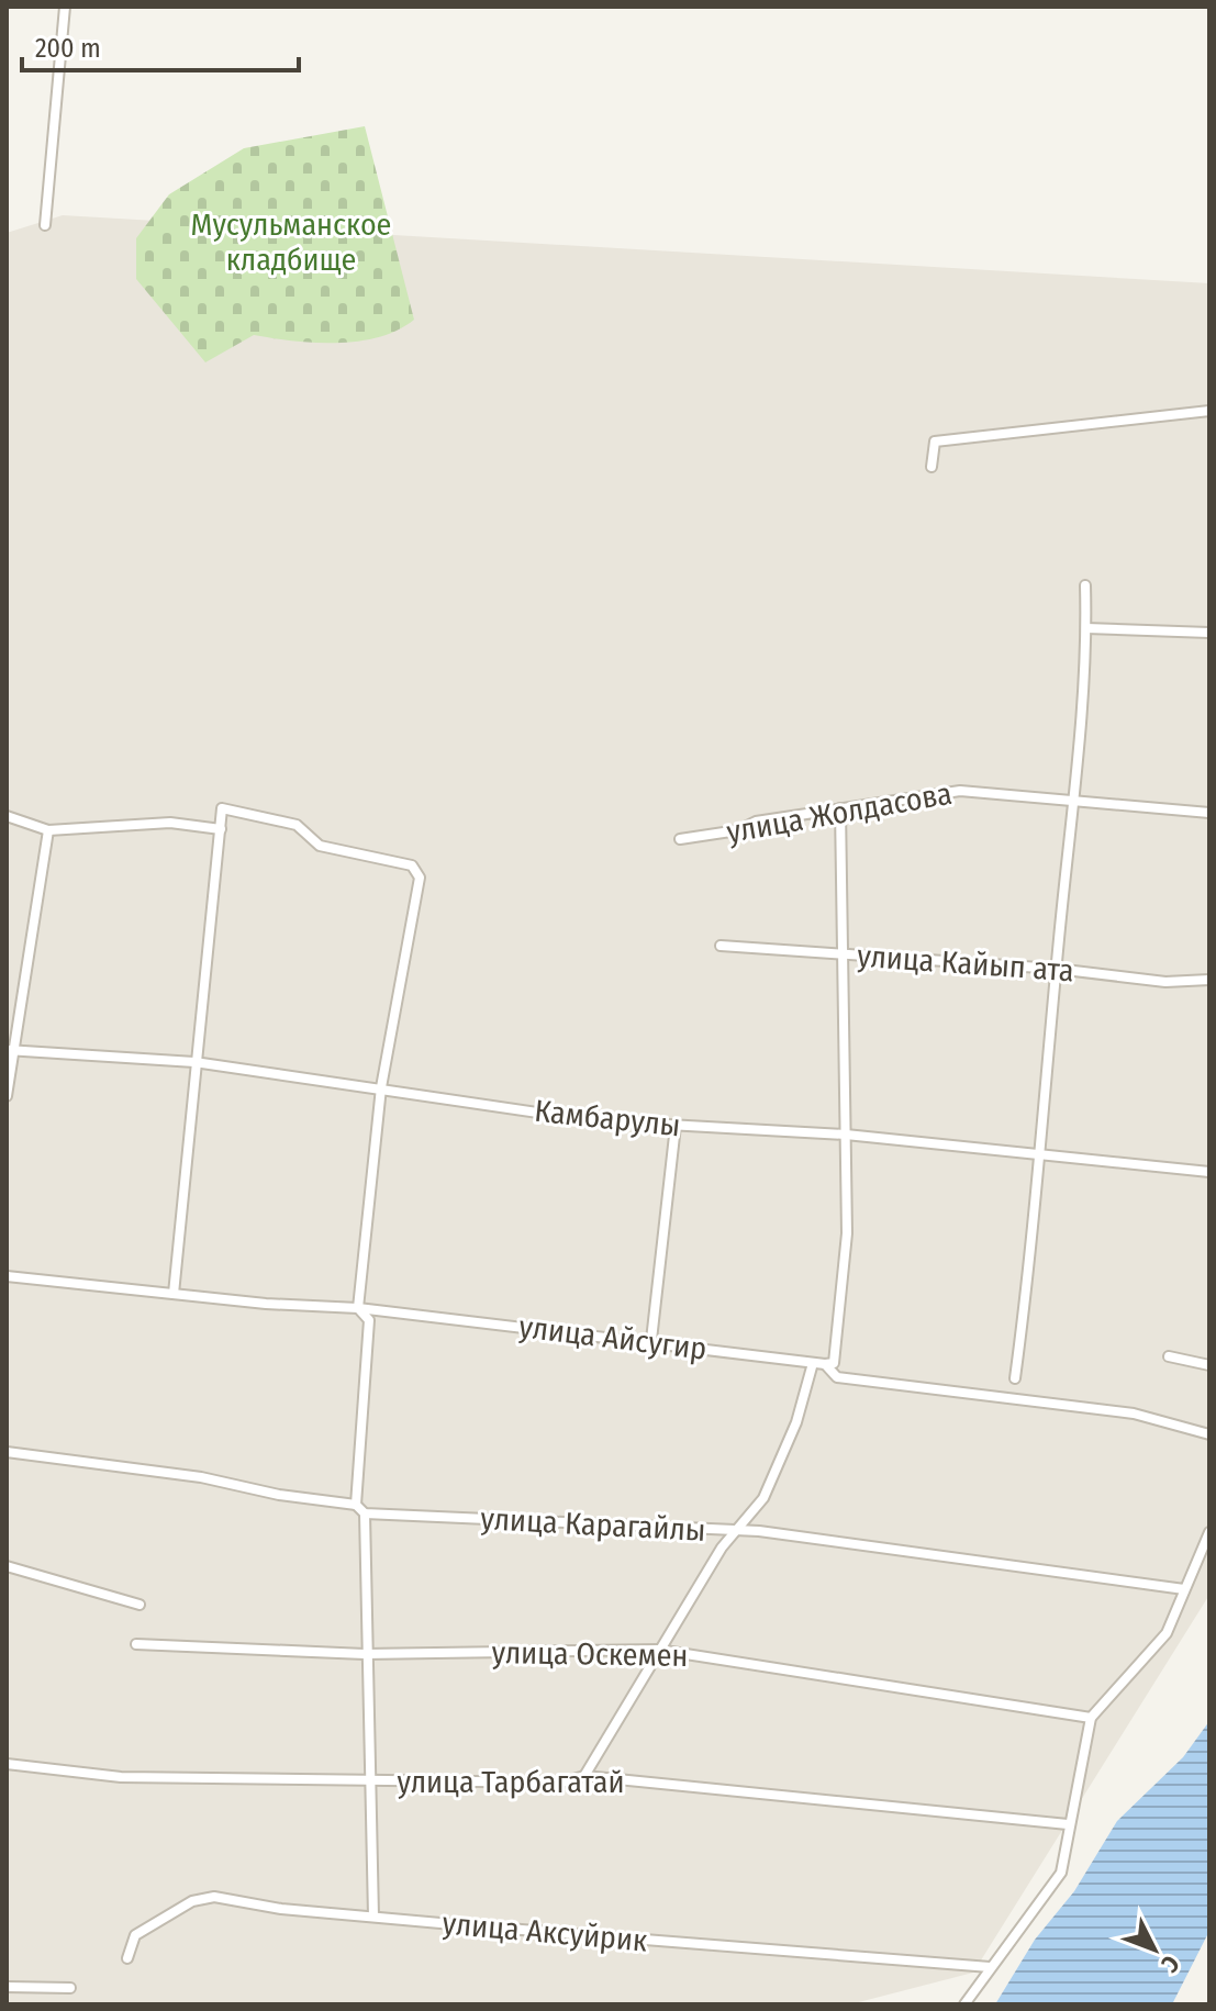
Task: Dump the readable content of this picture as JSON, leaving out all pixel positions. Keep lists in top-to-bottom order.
{
  "streets": {
    "street": [
      "улица Жолдасова",
      "улица Кайып ата",
      "Камбарулы",
      "улица Айсугир",
      "улица Карагайлы",
      "улица Оскемен",
      "улица Тарбагатай",
      "улица Аксуйрик"
    ]
  },
  "parks": ["Мусульманское кладбище"],
  "scale_bar": "200 m",
  "north": "bottom right"
}
